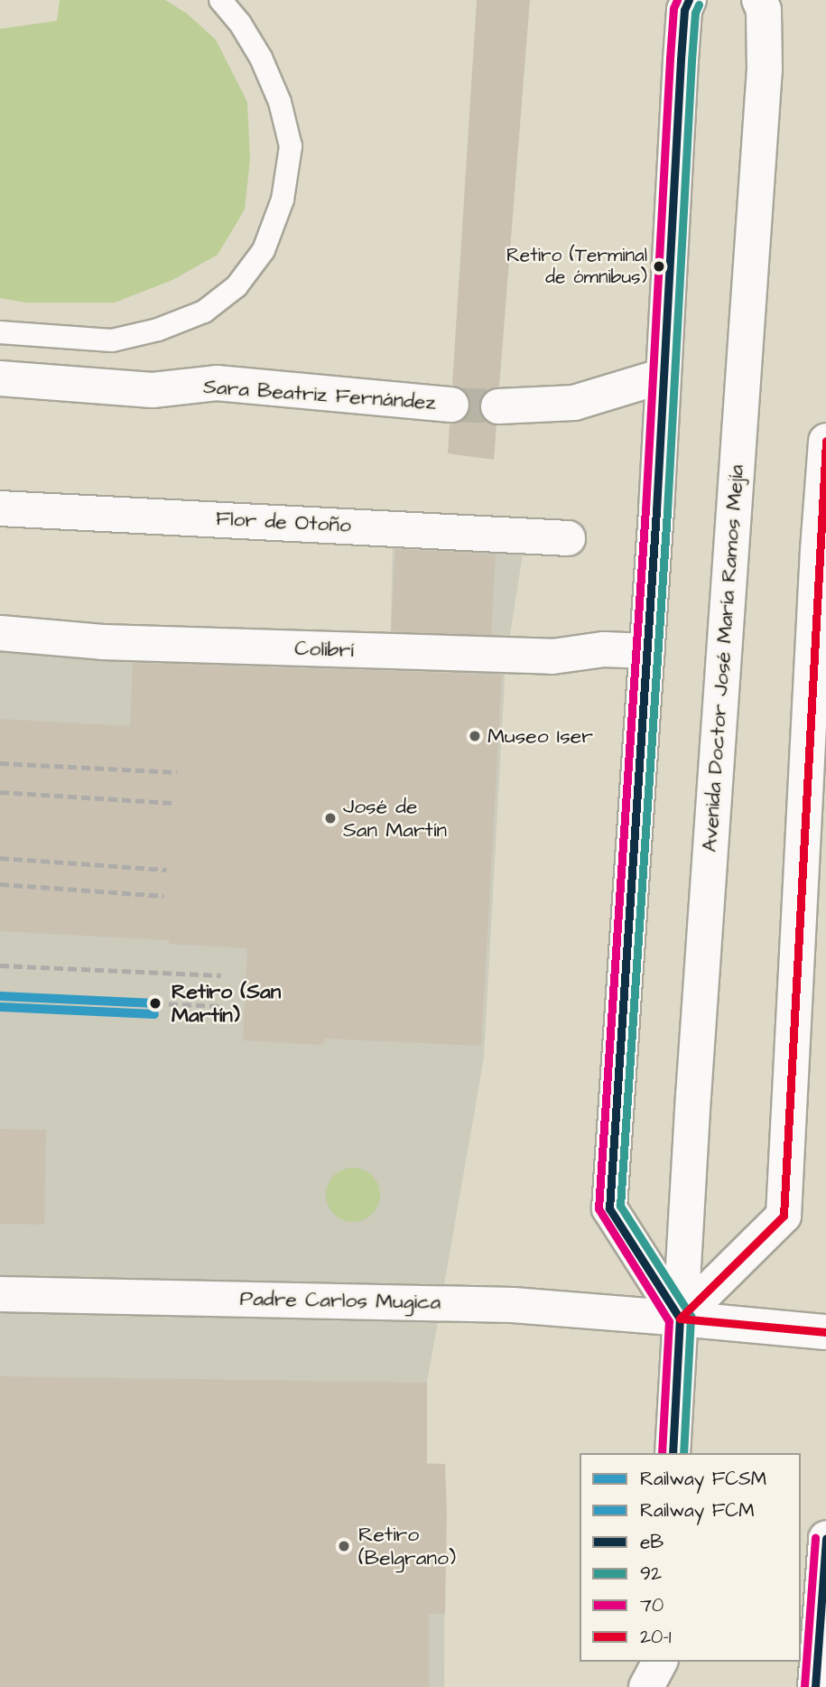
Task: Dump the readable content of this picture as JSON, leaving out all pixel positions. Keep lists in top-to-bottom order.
{
  "streets": {
    "main road": [
      "Sara Beatriz Fernández",
      "Flor de Otoño",
      "Colibrí",
      "Avenida Doctor José María Ramos Mejía",
      "Padre Carlos Mugica"
    ]
  },
  "crossings": [
    ["Avenida Doctor José María Ramos Mejía", "Padre Carlos Mugica"]
  ],
  "places": [
    "Retiro (Terminal de ómnibus)",
    "Museo Iser",
    "José de San Martín",
    "Retiro (San Martín)",
    "Retiro (Belgrano)"
  ],
  "lines": [
    "transit line eB",
    "transit line 70",
    "transit line 92",
    "transit line 20-1",
    "rail line FCSM",
    "rail line FCM"
  ],
  "legend": [
    "Railway FCSM",
    "Railway FCM",
    "eB",
    "92",
    "70",
    "20-1"
  ]
}
